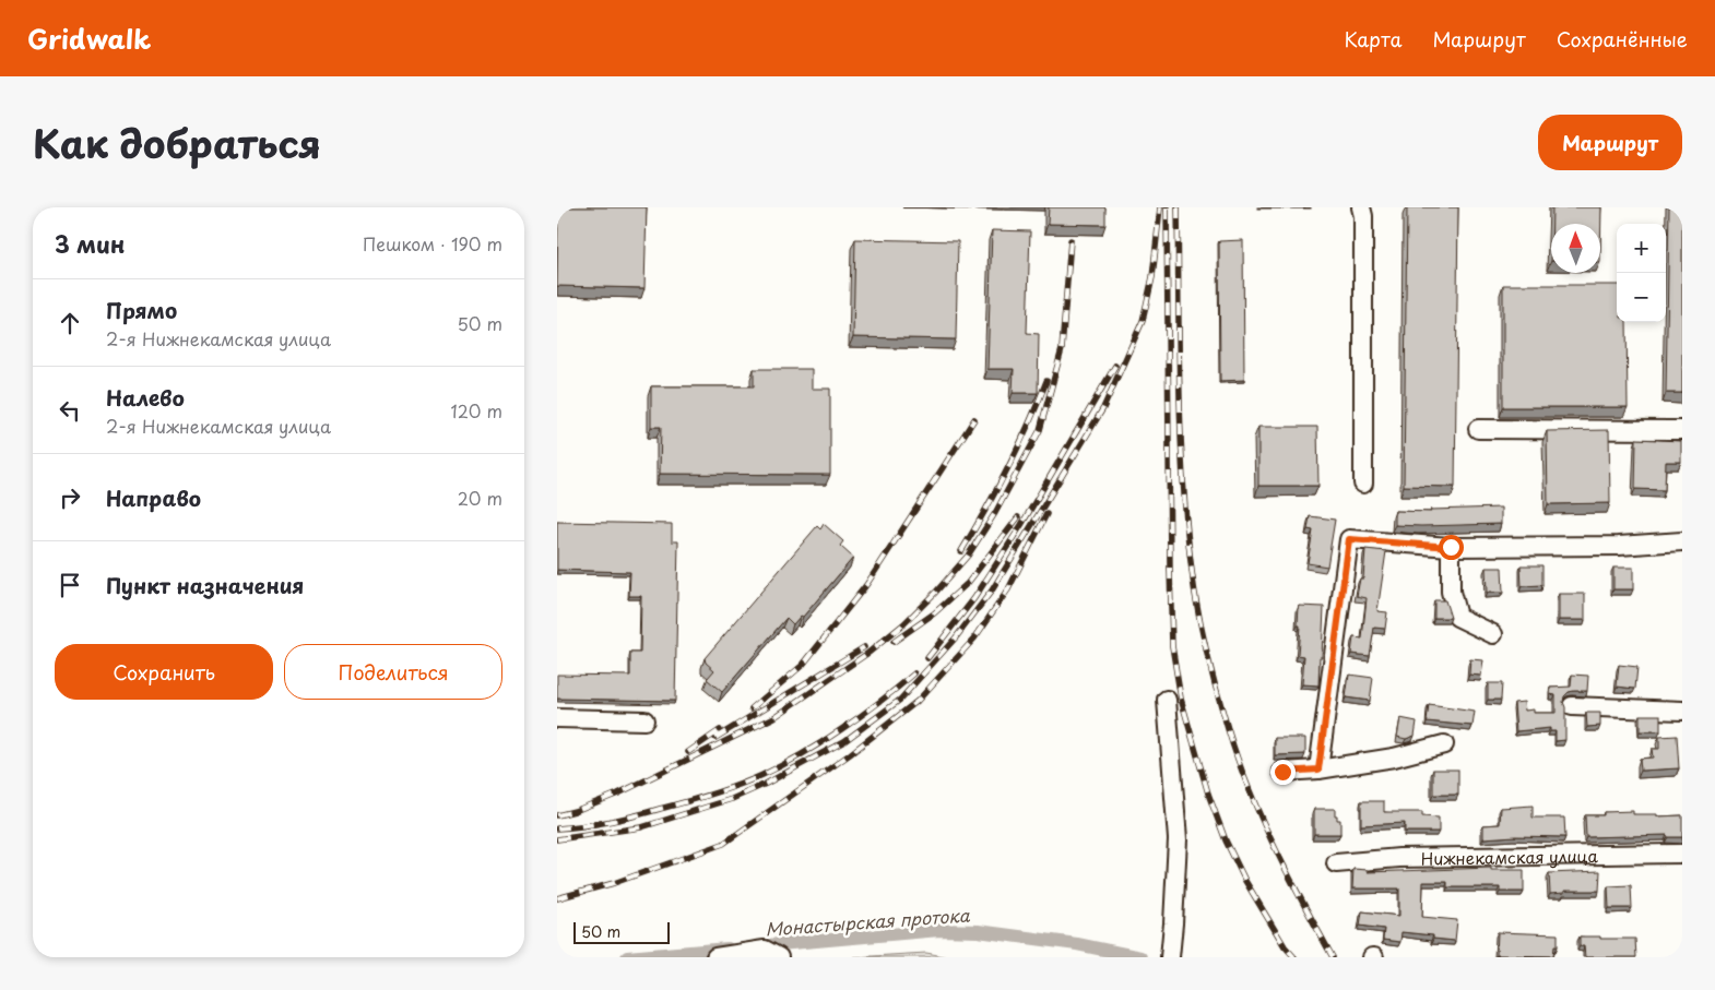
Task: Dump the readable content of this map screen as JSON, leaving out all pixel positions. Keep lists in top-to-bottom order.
{
  "streets": {
    "street": ["Нижнекамская улица"]
  },
  "water": ["Монастырская протока"],
  "scale_bar": "50 m",
  "north": "top",
  "page": {
    "header": "Gridwalk",
    "nav": ["Карта", "Маршрут", "Сохранённые"],
    "title": "Как добраться",
    "buttons": [
      "Маршрут",
      ["Сохранить", "Поделиться"]
    ],
    "heading": ["3 мин", "Пешком · 190 m"],
    "map_buttons": ["+", "−"],
    "list": [
      ["Прямо", "2-я Нижнекамская улица", "50 m"],
      ["Налево", "2-я Нижнекамская улица", "120 m"],
      ["Направо", "20 m"],
      "Пункт назначения"
    ],
    "scale": "50 m"
  }
}
